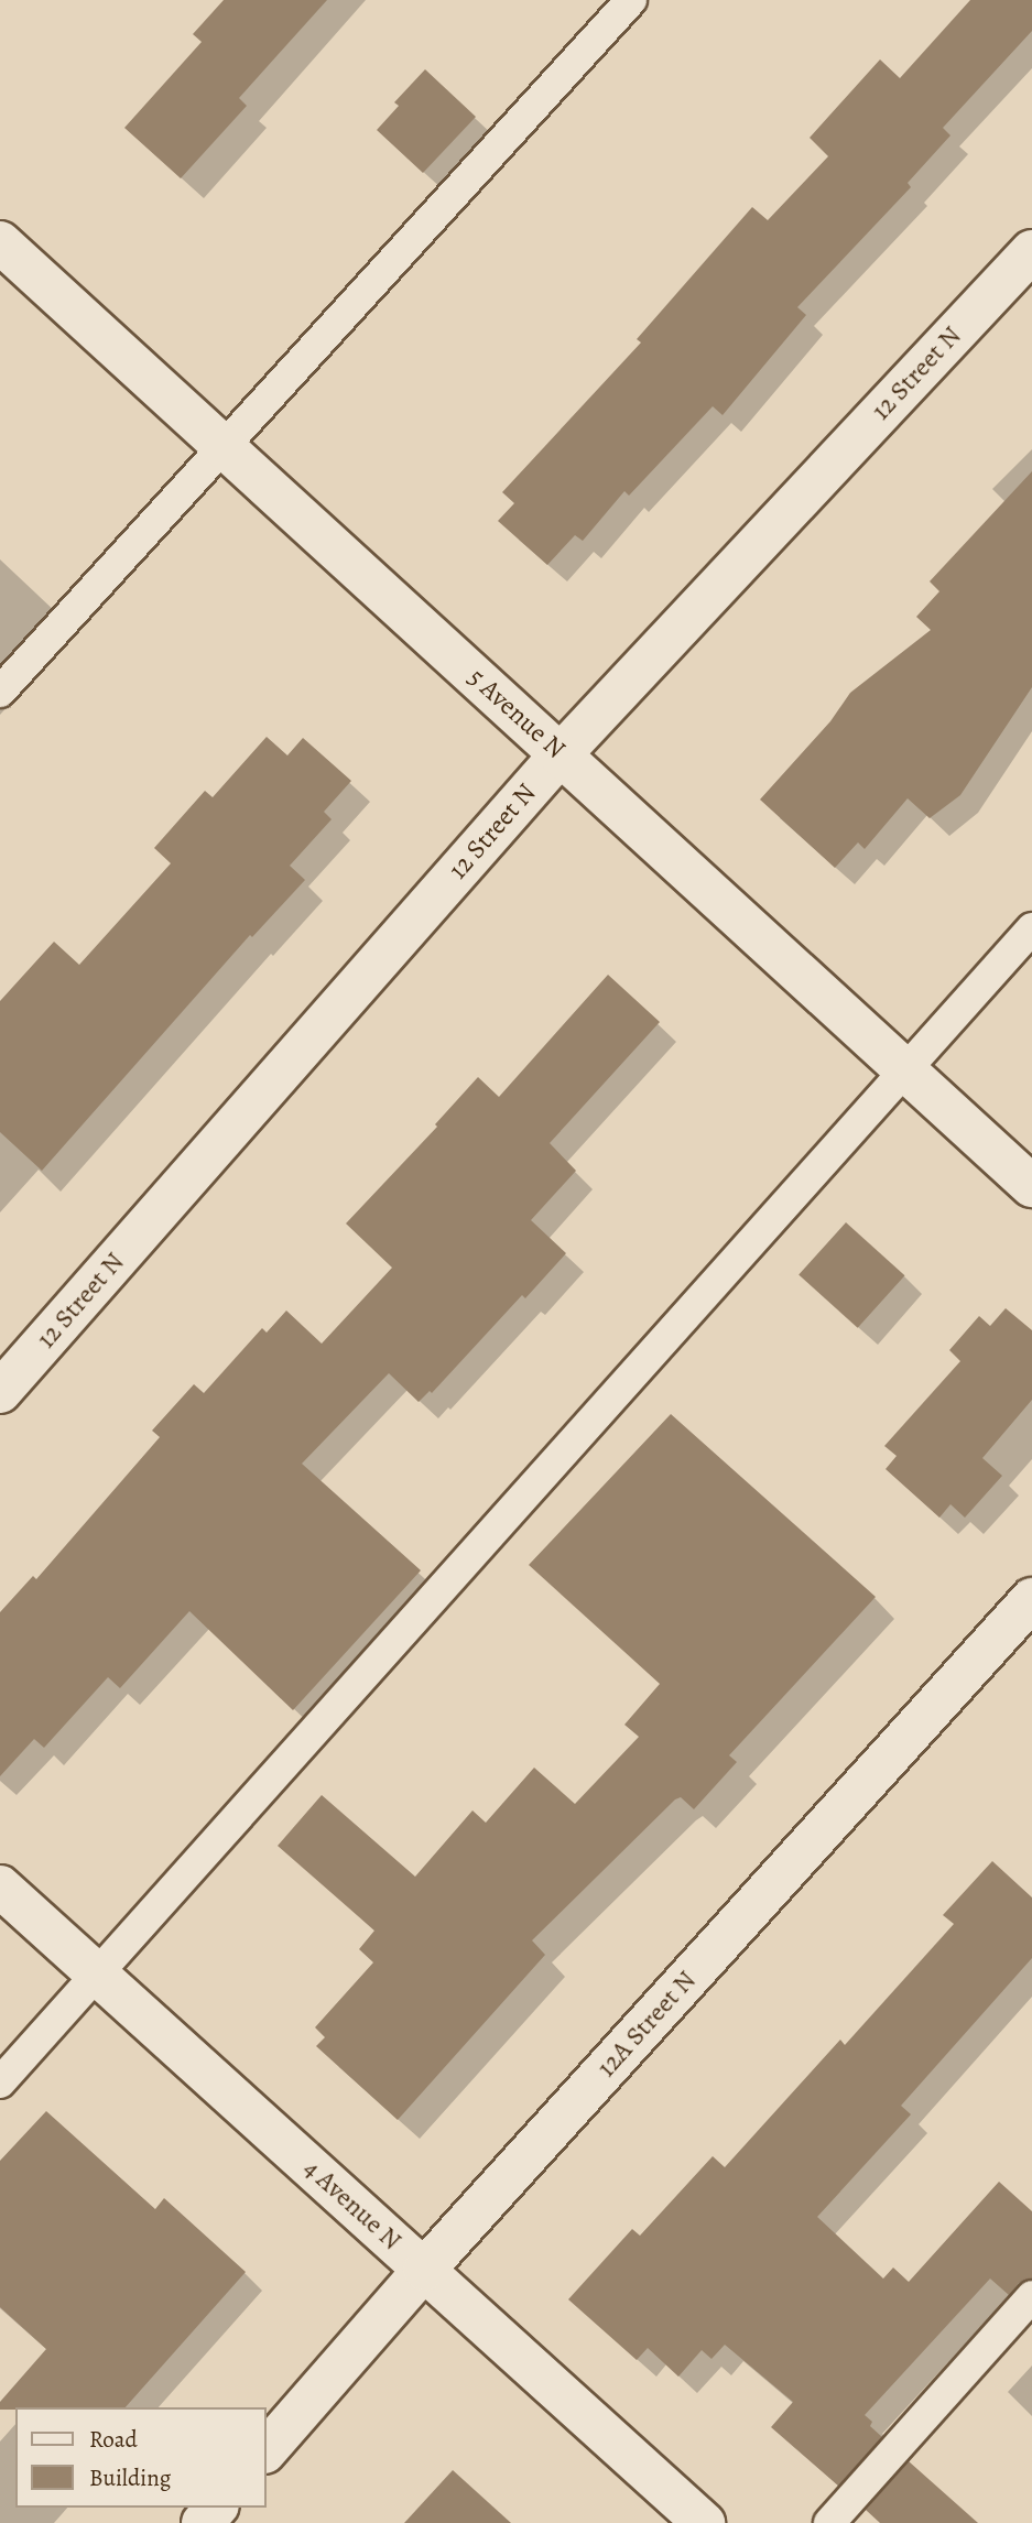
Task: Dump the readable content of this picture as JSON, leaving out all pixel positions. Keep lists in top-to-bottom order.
{
  "streets": {
    "street": [
      "12 Street N",
      "5 Avenue N",
      "12A Street N",
      "4 Avenue N"
    ]
  },
  "crossings": [
    ["12 Street N", "5 Avenue N"],
    ["12A Street N", "4 Avenue N"]
  ],
  "legend": ["Road", "Building"]
}
